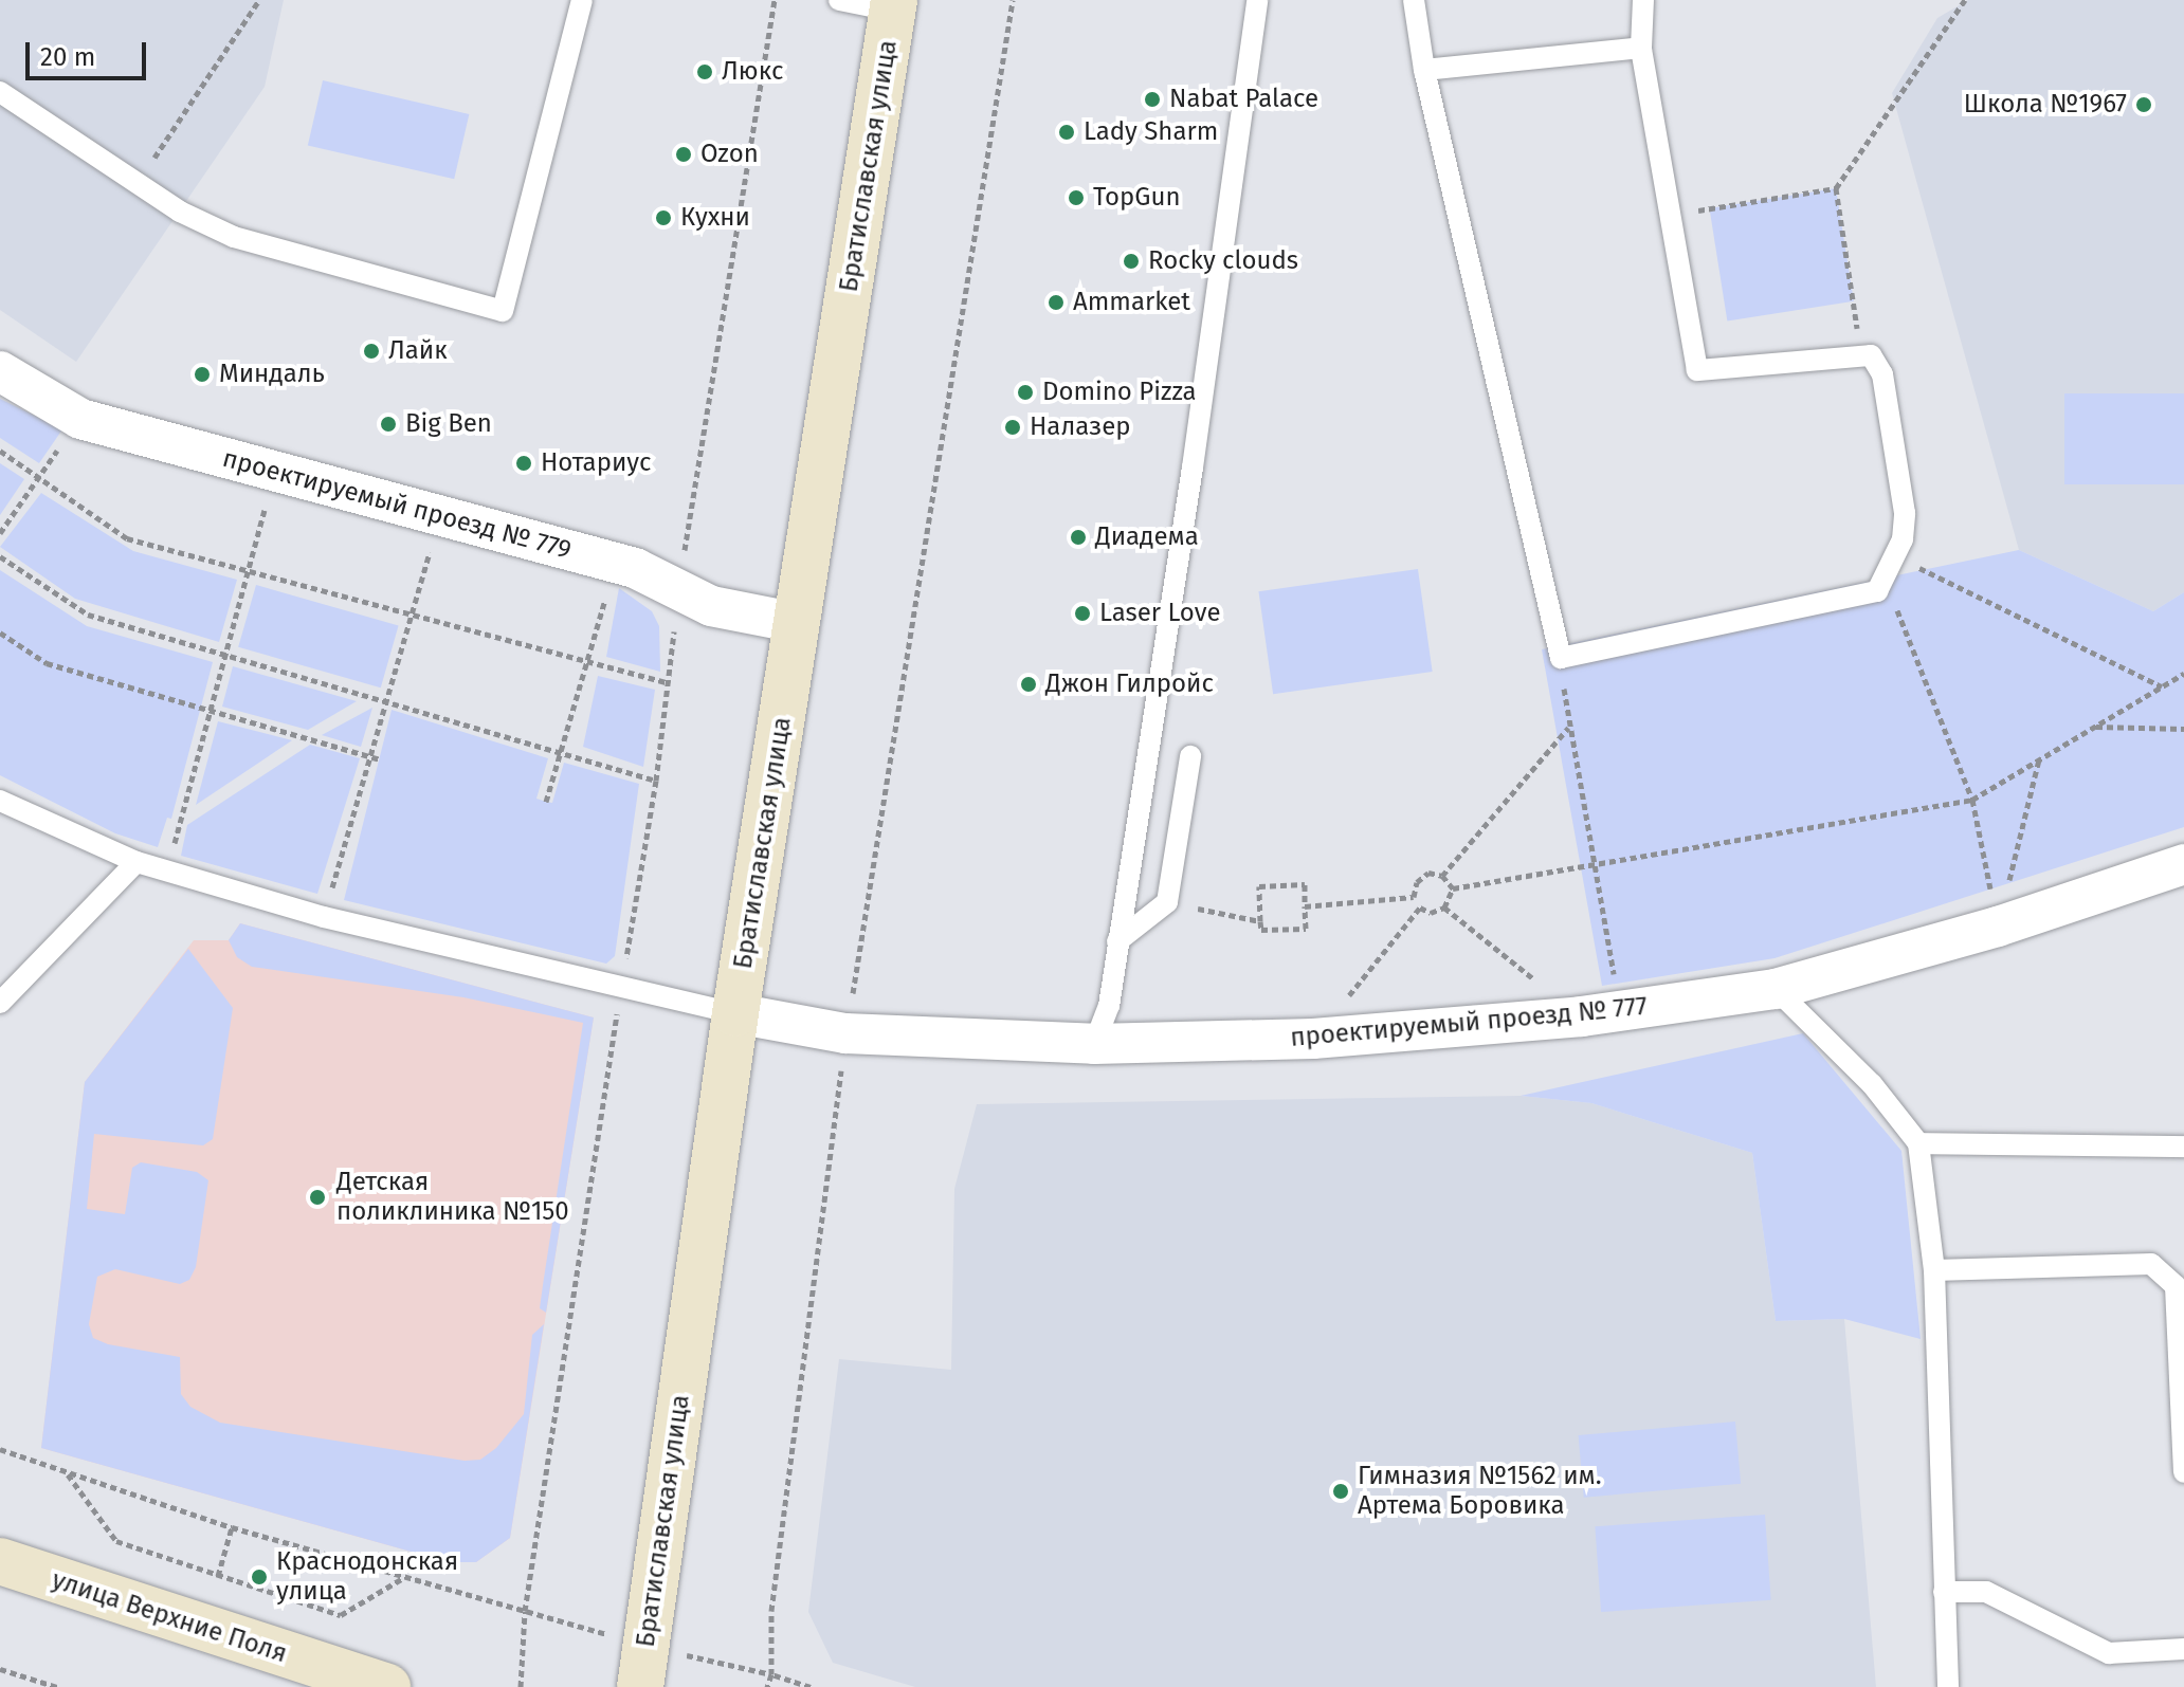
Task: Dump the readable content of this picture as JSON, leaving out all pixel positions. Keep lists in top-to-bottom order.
{
  "streets": {
    "main road": ["Братиславская улица", "улица Верхние Поля"],
    "street": ["проектируемый проезд № 779", "проектируемый проезд № 777"]
  },
  "crossings": [
    ["Братиславская улица", "проектируемый проезд № 779"],
    ["Братиславская улица", "проектируемый проезд № 777"]
  ],
  "places": [
    "Люкс",
    "Nabat Palace",
    "Школа №1967",
    "Lady Sharm",
    "Ozon",
    "TopGun",
    "Кухни",
    "Rocky clouds",
    "Ammarket",
    "Лайк",
    "Миндаль",
    "Domino Pizza",
    "Big Ben",
    "Налазер",
    "Нотариус",
    "Диадема",
    "Laser Love",
    "Джон Гилройс",
    "Детская поликлиника №150",
    "Гимназия №1562 им. Артема Боровика",
    "Краснодонская улица"
  ],
  "scale_bar": "20 m"
}
